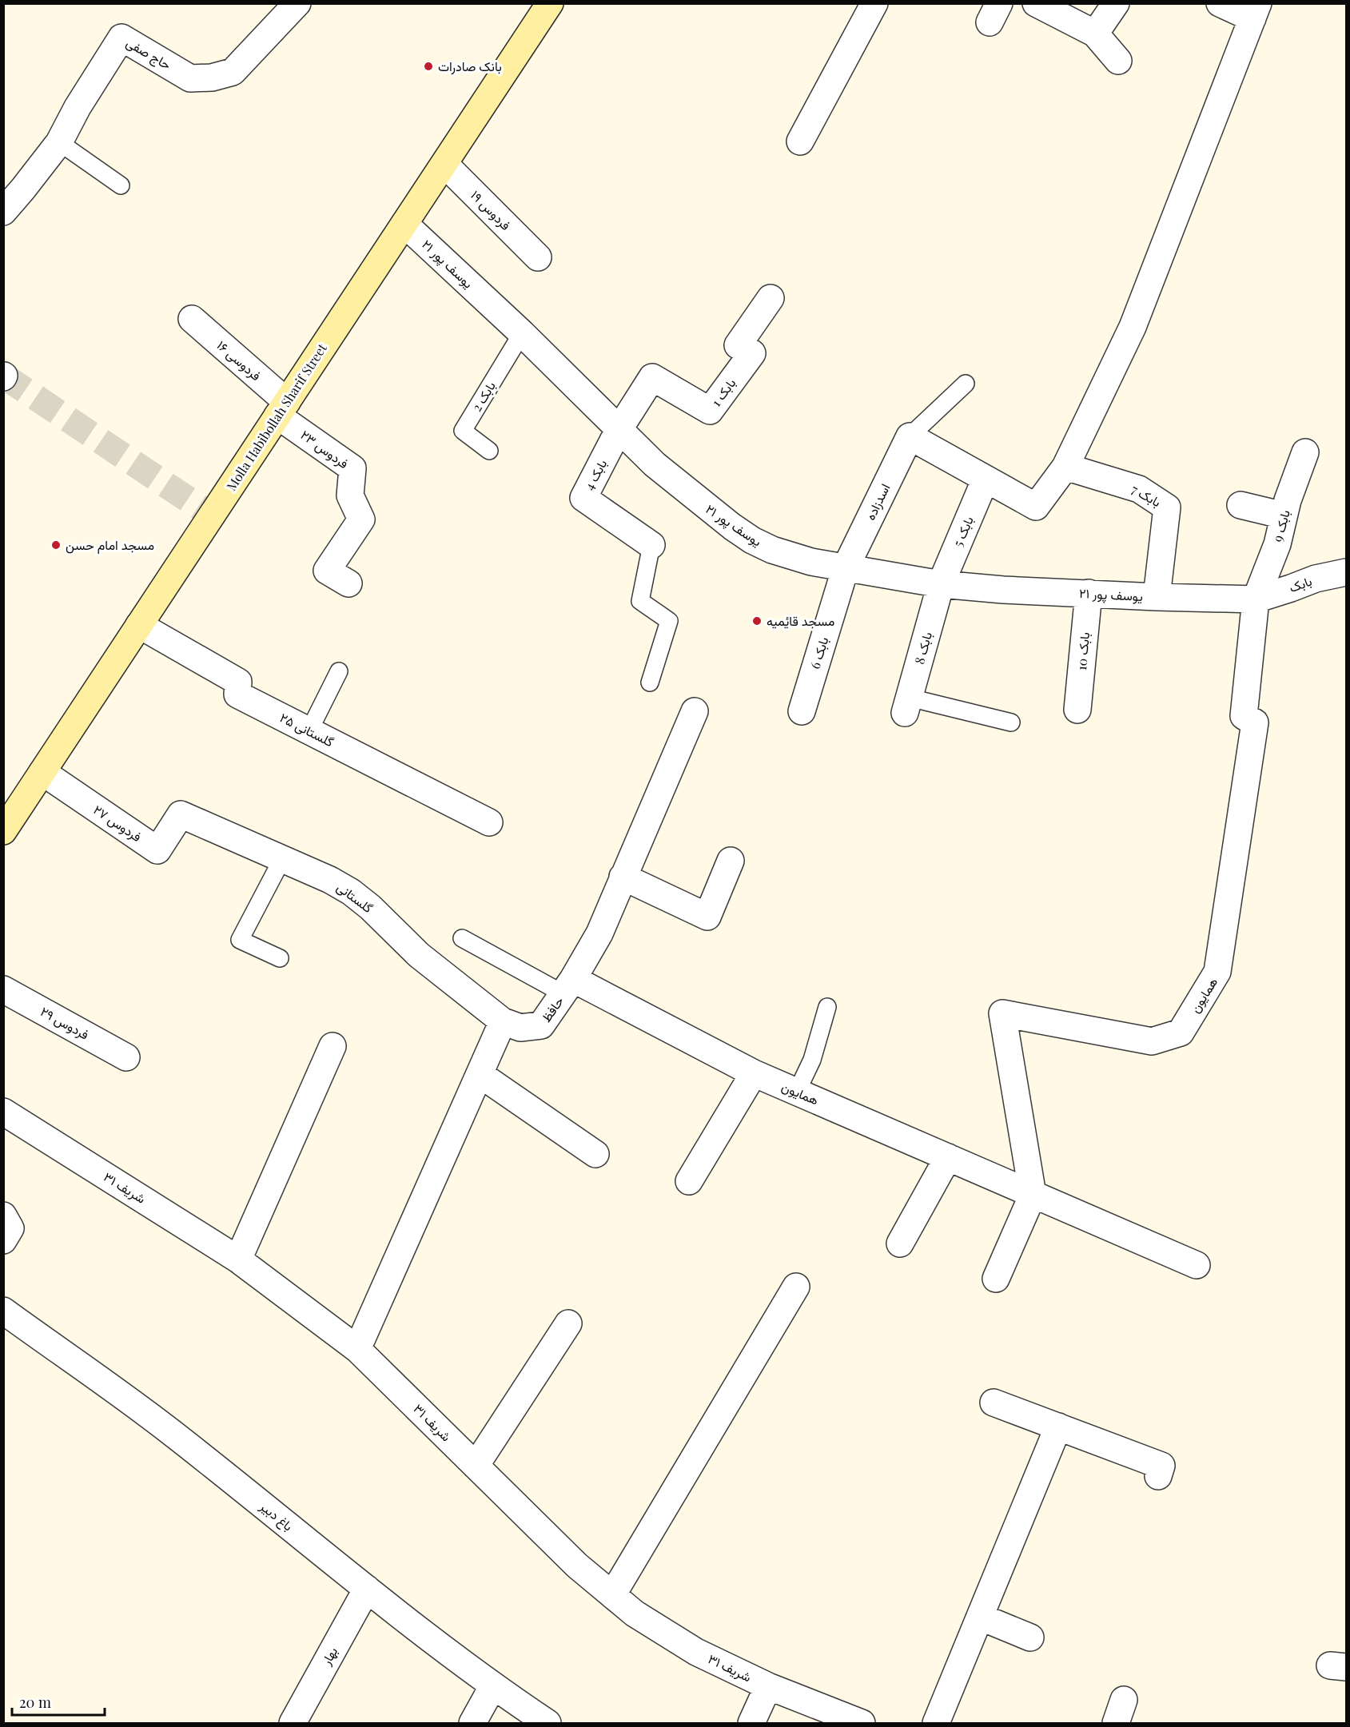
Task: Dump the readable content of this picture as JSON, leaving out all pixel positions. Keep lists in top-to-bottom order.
{
  "streets": {
    "main road": ["Molla Habibollah Sharif Street"],
    "street": [
      "حاج صفی",
      "فردوس ۱۹",
      "یوسف پور ۲۱",
      "فردوسی ۱۶",
      "بابک 1",
      "فردوس ۲۳",
      "بابک 4",
      "بابک 7",
      "اسدزاده",
      "بابک 9",
      "بابک 5",
      "بابک",
      "بابک 8",
      "بابک 10",
      "بابک 6",
      "گلستانی ۲۵",
      "فردوس ۲۷",
      "گلستانی",
      "همایون",
      "حافظ",
      "فردوس ۲۹",
      "شریف ۳۱",
      "باغ دبیر",
      "بهار"
    ],
    "lane": ["بابک 2"]
  },
  "crossings": [
    ["فردوس ۱۹", "Molla Habibollah Sharif Street"],
    ["یوسف پور ۲۱", "بابک 1"],
    ["یوسف پور ۲۱", "بابک 2"],
    ["یوسف پور ۲۱", "Molla Habibollah Sharif Street"],
    ["یوسف پور ۲۱", "بابک 4"],
    ["یوسف پور ۲۱", "بابک 7"],
    ["یوسف پور ۲۱", "اسدزاده"],
    ["یوسف پور ۲۱", "بابک 9"],
    ["یوسف پور ۲۱", "بابک 5"],
    ["یوسف پور ۲۱", "بابک"],
    ["یوسف پور ۲۱", "بابک 8"],
    ["یوسف پور ۲۱", "بابک 10"],
    ["یوسف پور ۲۱", "بابک 6"],
    ["یوسف پور ۲۱", "همایون"],
    ["فردوسی ۱۶", "Molla Habibollah Sharif Street"],
    ["فردوسی ۱۶", "فردوس ۲۳"],
    ["بابک 1", "بابک 4"],
    ["Molla Habibollah Sharif Street", "فردوس ۲۳"],
    ["Molla Habibollah Sharif Street", "گلستانی ۲۵"],
    ["Molla Habibollah Sharif Street", "فردوس ۲۷"],
    ["اسدزاده", "بابک 6"],
    ["بابک 9", "بابک"],
    ["بابک 9", "همایون"],
    ["بابک 5", "بابک 8"],
    ["بابک", "همایون"],
    ["فردوس ۲۷", "گلستانی"],
    ["گلستانی", "حافظ"],
    ["همایون", "حافظ"],
    ["باغ دبیر", "بهار"]
  ],
  "places": ["بانک صادرات", "مسجد امام حسن", "مسجد قایٔمیه"],
  "scale_bar": "20 m"
}
